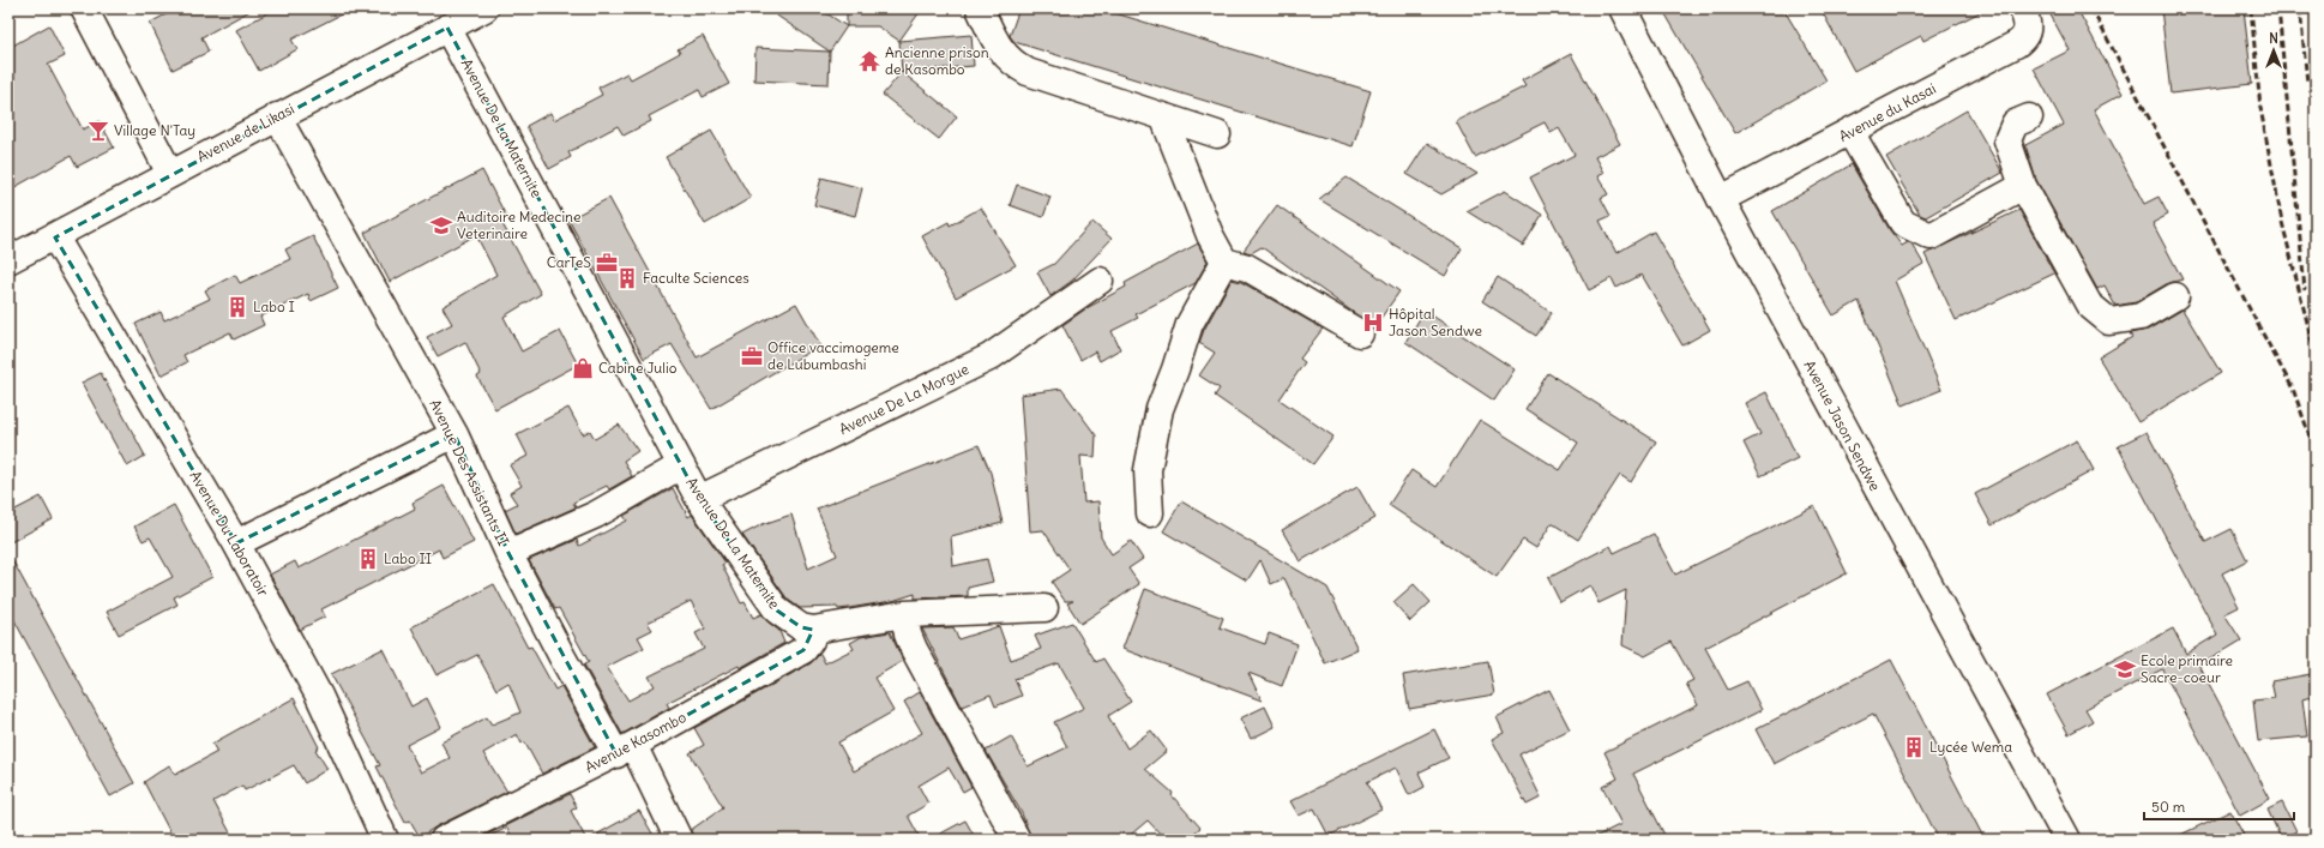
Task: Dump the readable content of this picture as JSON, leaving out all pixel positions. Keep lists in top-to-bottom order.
{
  "streets": {
    "street": [
      "Avenue du Kasai",
      "Avenue De La Maternite",
      "Avenue de Likasi",
      "Avenue De La Morgue",
      "Avenue Jason Sendwe",
      "Avenue Des Assistants II",
      "Avenue Du Laboratoir",
      "Avenue Kasombo"
    ]
  },
  "crossings": [
    ["Avenue du Kasai", "Avenue Jason Sendwe"],
    ["Avenue De La Maternite", "Avenue de Likasi"],
    ["Avenue De La Maternite", "Avenue De La Morgue"],
    ["Avenue De La Maternite", "Avenue Kasombo"],
    ["Avenue de Likasi", "Avenue Des Assistants II"],
    ["Avenue de Likasi", "Avenue Du Laboratoir"],
    ["Avenue Des Assistants II", "Avenue Kasombo"]
  ],
  "places": {
    "temple": ["Ancienne prison de Kasombo"],
    "bar": ["Village N'Tay"],
    "school or university": ["Auditoire Medecine Veterinaire", "Ecole primaire Sacre-coeur"],
    "office": ["CarTeS", "Office vaccimogeme de Lubumbashi"],
    "building": [
      "Faculte Sciences",
      "Labo I",
      "Labo II",
      "Lycée Wema"
    ],
    "hospital": ["Hôpital Jason Sendwe"],
    "shop": ["Cabine Julio"]
  },
  "scale_bar": "50 m",
  "north": "top"
}
